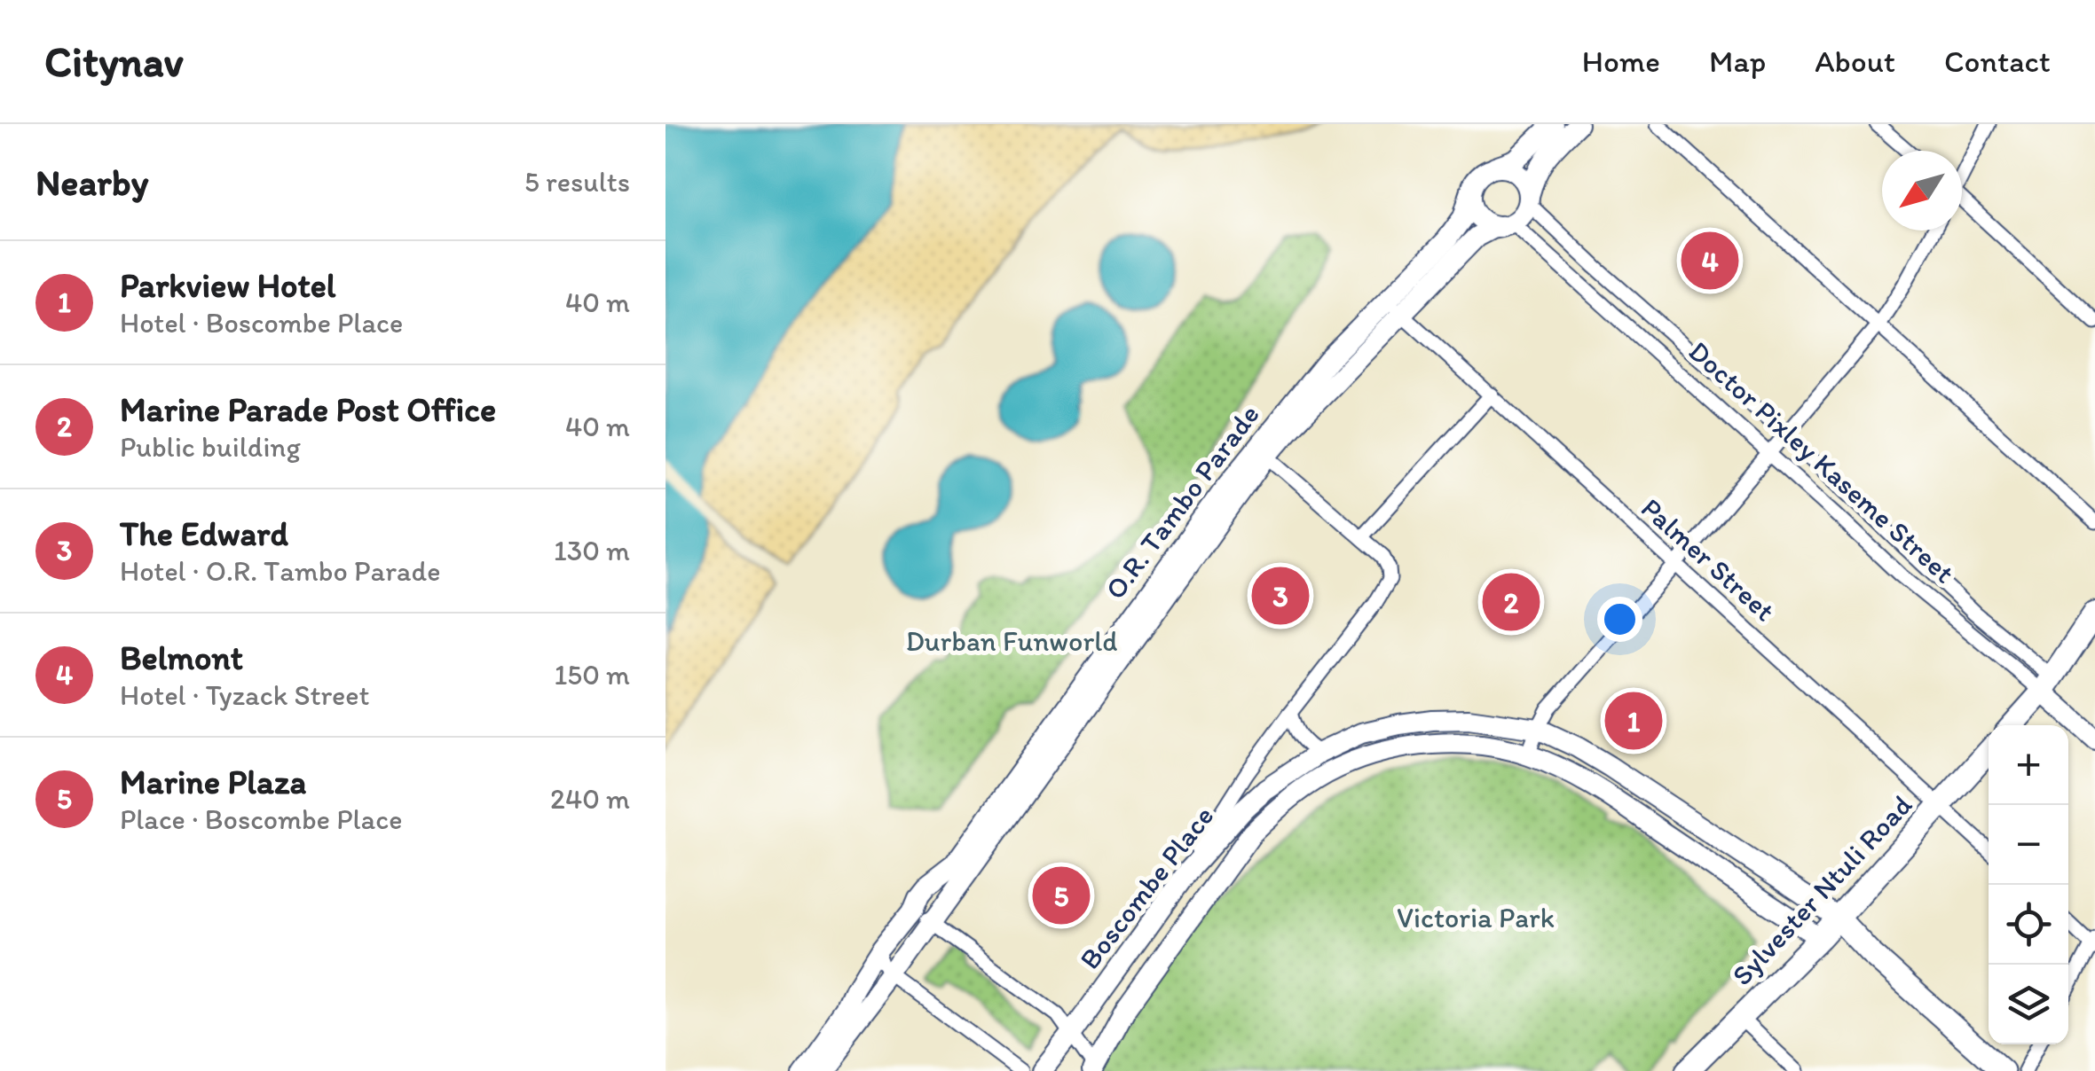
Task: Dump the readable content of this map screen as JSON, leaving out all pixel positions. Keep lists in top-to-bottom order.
{
  "streets": {
    "main road": [
      "Doctor Pixley Kaseme Street",
      "O.R. Tambo Parade",
      "Boscombe Place",
      "Sylvester Ntuli Road"
    ],
    "street": ["Palmer Street"]
  },
  "crossings": [
    ["Doctor Pixley Kaseme Street", "O.R. Tambo Parade"],
    ["O.R. Tambo Parade", "Palmer Street"],
    ["Palmer Street", "Sylvester Ntuli Road"],
    ["Boscombe Place", "Sylvester Ntuli Road"]
  ],
  "parks": ["Durban Funworld", "Victoria Park"],
  "north": "bottom left",
  "page": {
    "header": "Citynav",
    "nav": [
      "Home",
      "Map",
      "About",
      "Contact"
    ],
    "heading": ["Nearby", "5 results"],
    "pins": [
      "4",
      "3",
      "2",
      "1",
      "5"
    ],
    "list": [
      {
        "mark": "1",
        "name": "Parkview Hotel",
        "note": "Hotel · Boscombe Place",
        "value": "40 m"
      },
      {
        "mark": "2",
        "name": "Marine Parade Post Office",
        "note": "Public building",
        "value": "40 m"
      },
      {
        "mark": "3",
        "name": "The Edward",
        "note": "Hotel · O.R. Tambo Parade",
        "value": "130 m"
      },
      {
        "mark": "4",
        "name": "Belmont",
        "note": "Hotel · Tyzack Street",
        "value": "150 m"
      },
      {
        "mark": "5",
        "name": "Marine Plaza",
        "note": "Place · Boscombe Place",
        "value": "240 m"
      }
    ],
    "map_buttons": ["+", "−"]
  }
}
